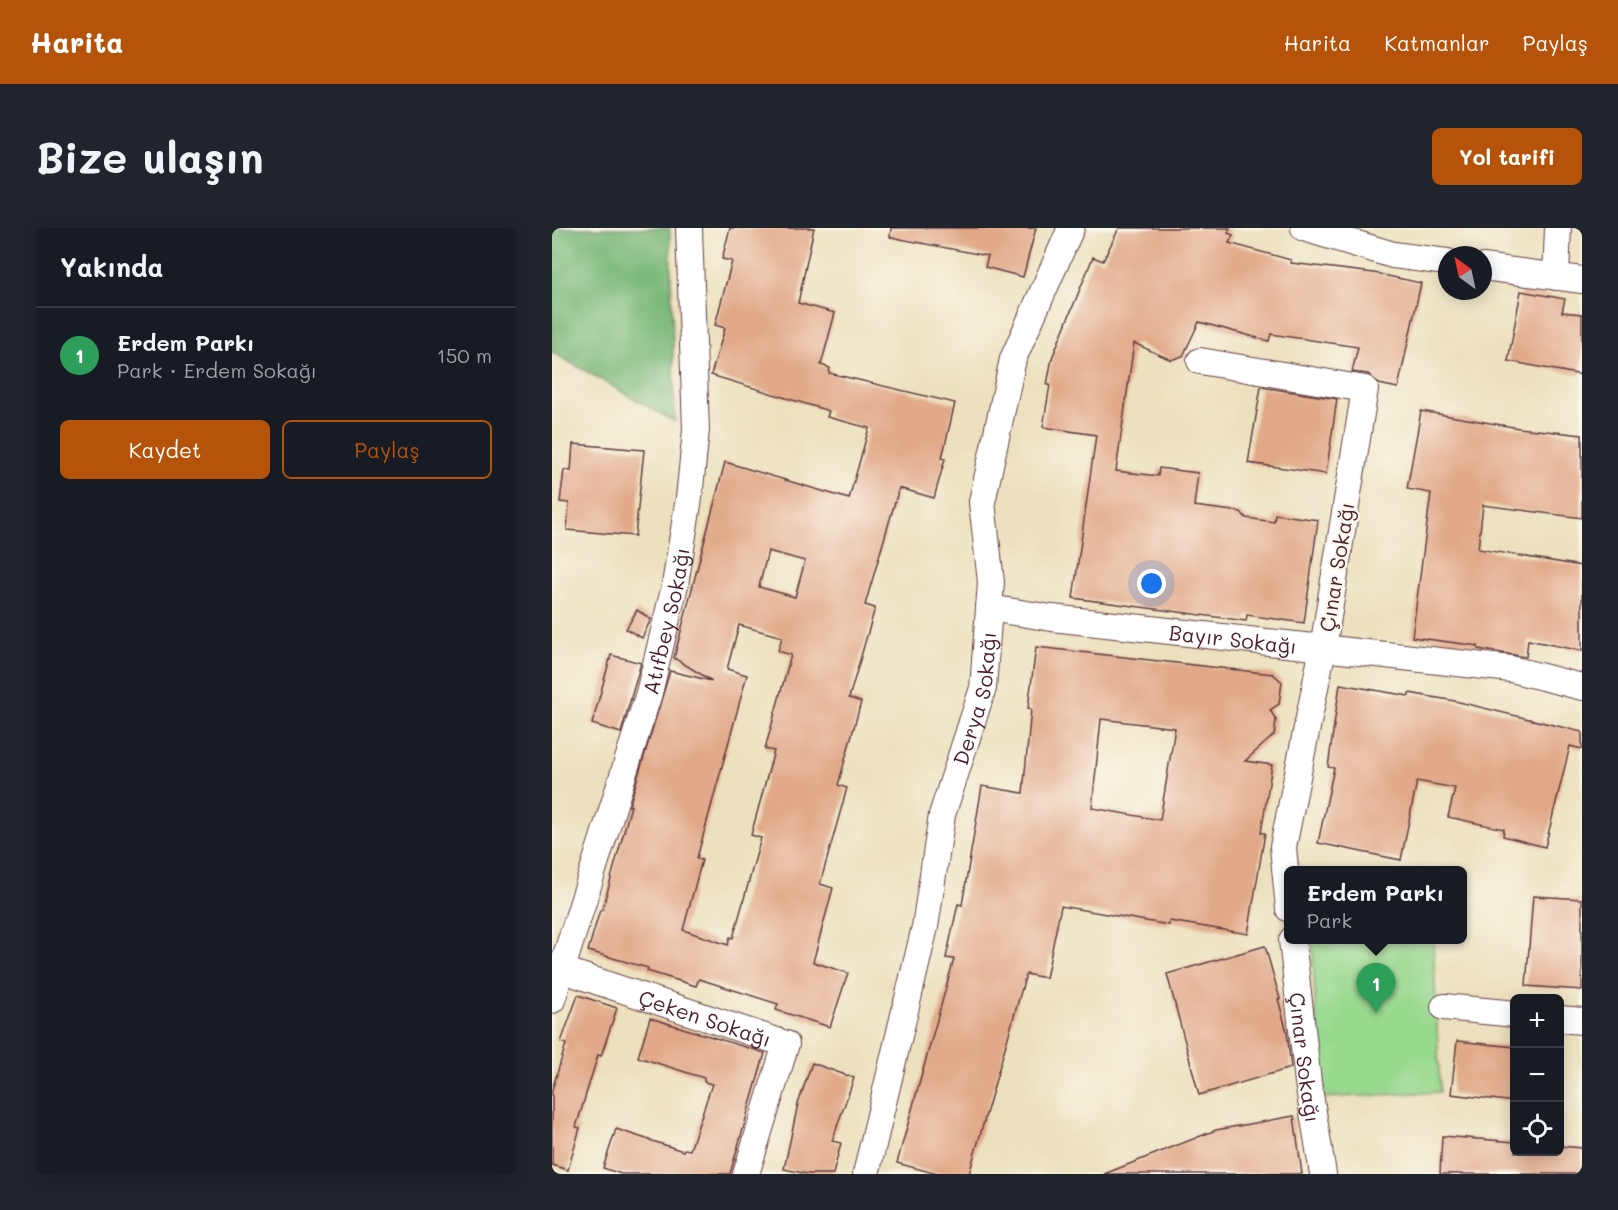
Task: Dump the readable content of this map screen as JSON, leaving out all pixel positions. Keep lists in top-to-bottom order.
{
  "streets": {
    "street": [
      "Çınar Sokağı",
      "Atıfbey Sokağı",
      "Bayır Sokağı",
      "Derya Sokağı",
      "Çeken Sokağı"
    ]
  },
  "crossings": [
    ["Çınar Sokağı", "Bayır Sokağı"],
    ["Atıfbey Sokağı", "Çeken Sokağı"],
    ["Bayır Sokağı", "Derya Sokağı"]
  ],
  "north": "top left",
  "page": {
    "header": "Harita",
    "nav": ["Harita", "Katmanlar", "Paylaş"],
    "buttons": [
      "Yol tarifi",
      ["Kaydet", "Paylaş"]
    ],
    "title": "Bize ulaşın",
    "heading": "Yakında",
    "list": [
      {
        "mark": "1",
        "name": "Erdem Parkı",
        "note": "Park · Erdem Sokağı",
        "value": "150 m"
      }
    ],
    "popup": ["Erdem Parkı", "Park"],
    "pins": "1",
    "map_buttons": ["+", "−"]
  }
}
